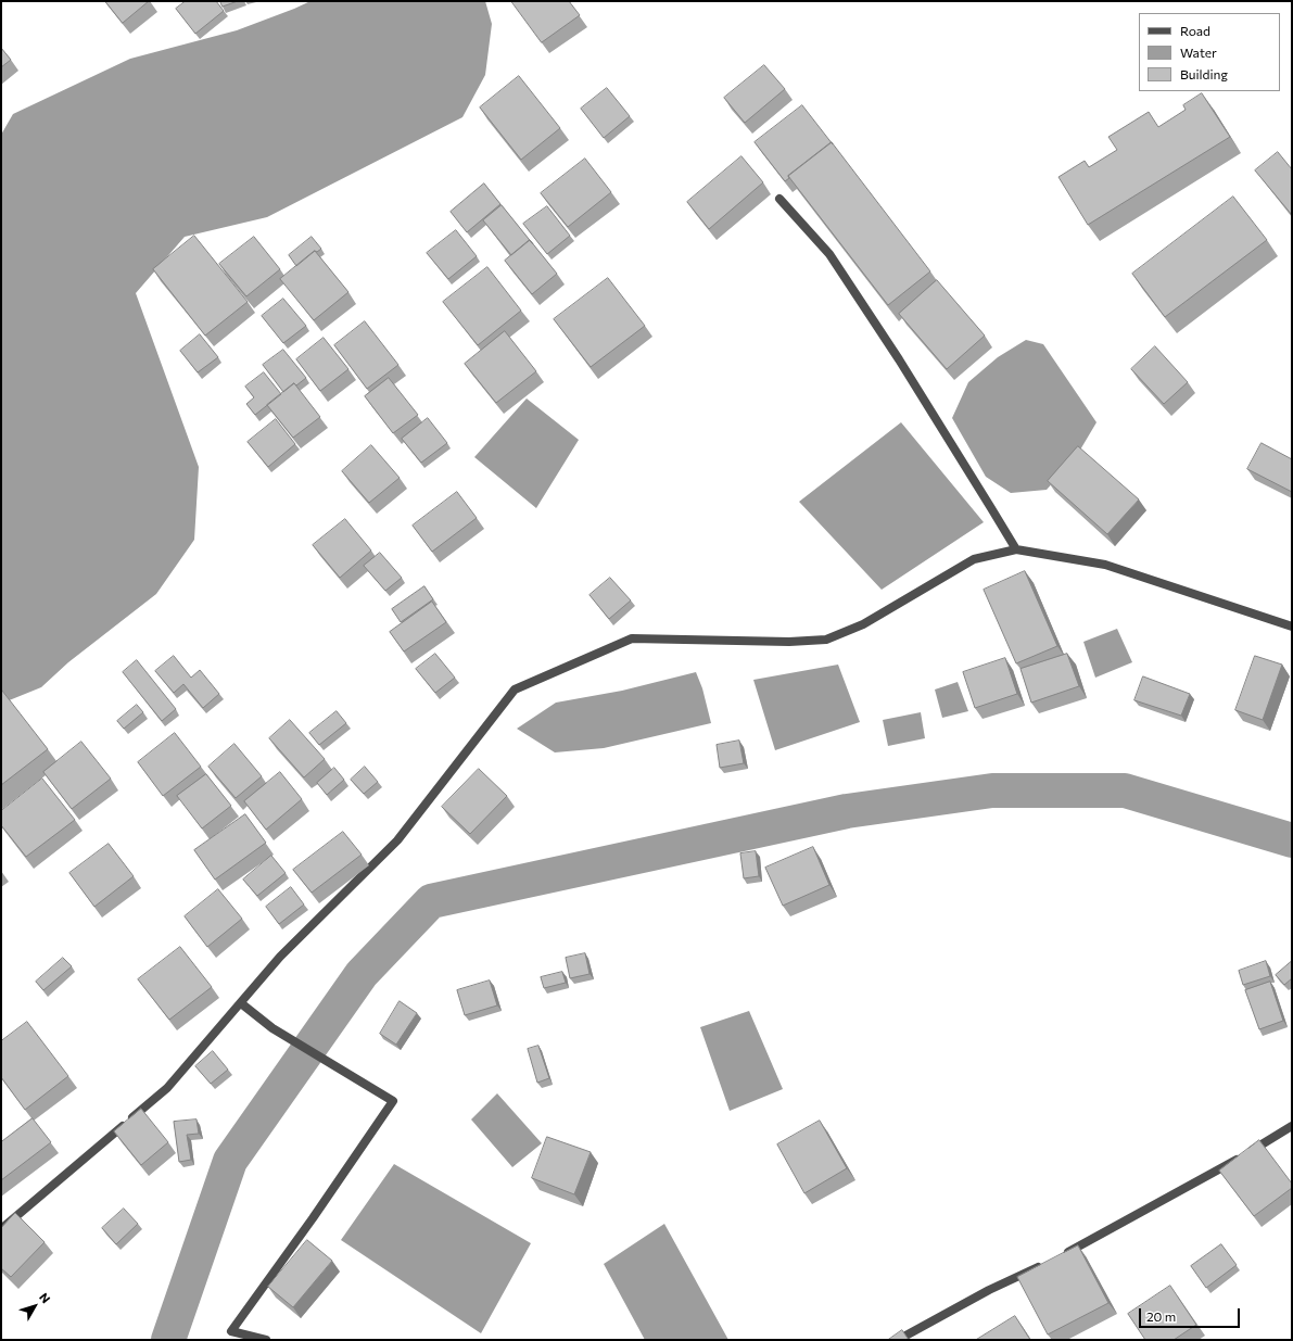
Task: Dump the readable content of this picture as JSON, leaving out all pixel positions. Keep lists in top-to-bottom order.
{
  "legend": ["Road", "Water", "Building"],
  "scale_bar": "20 m",
  "north": "top right"
}
